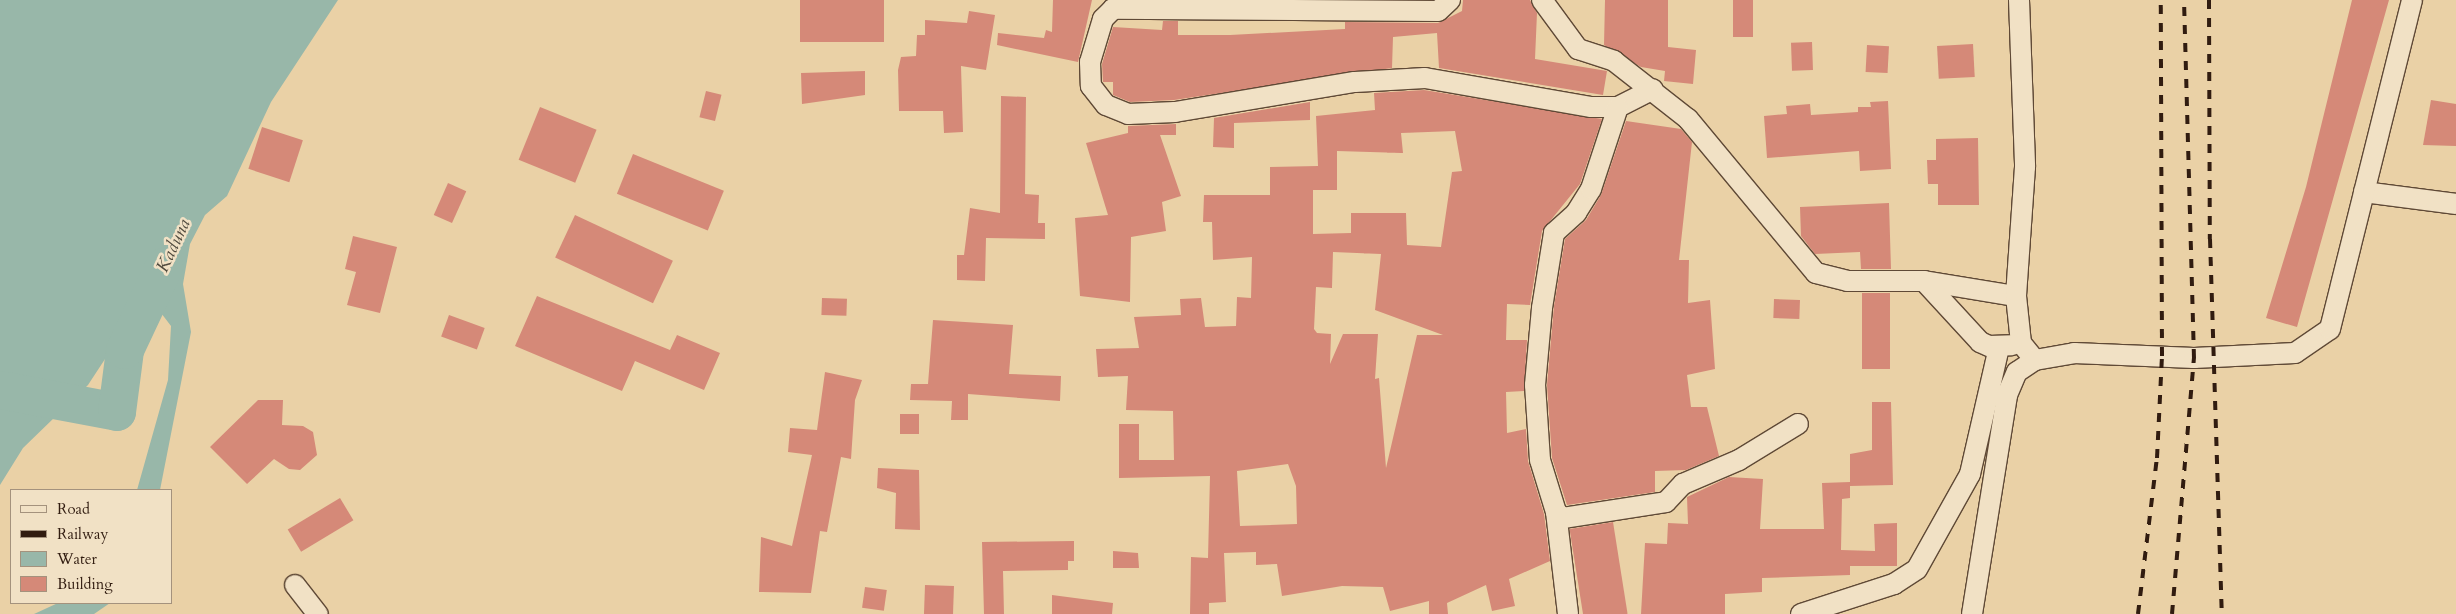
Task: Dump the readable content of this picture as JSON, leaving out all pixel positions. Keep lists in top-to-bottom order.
{
  "water": ["Kaduna"],
  "legend": [
    "Road",
    "Railway",
    "Water",
    "Building"
  ]
}
